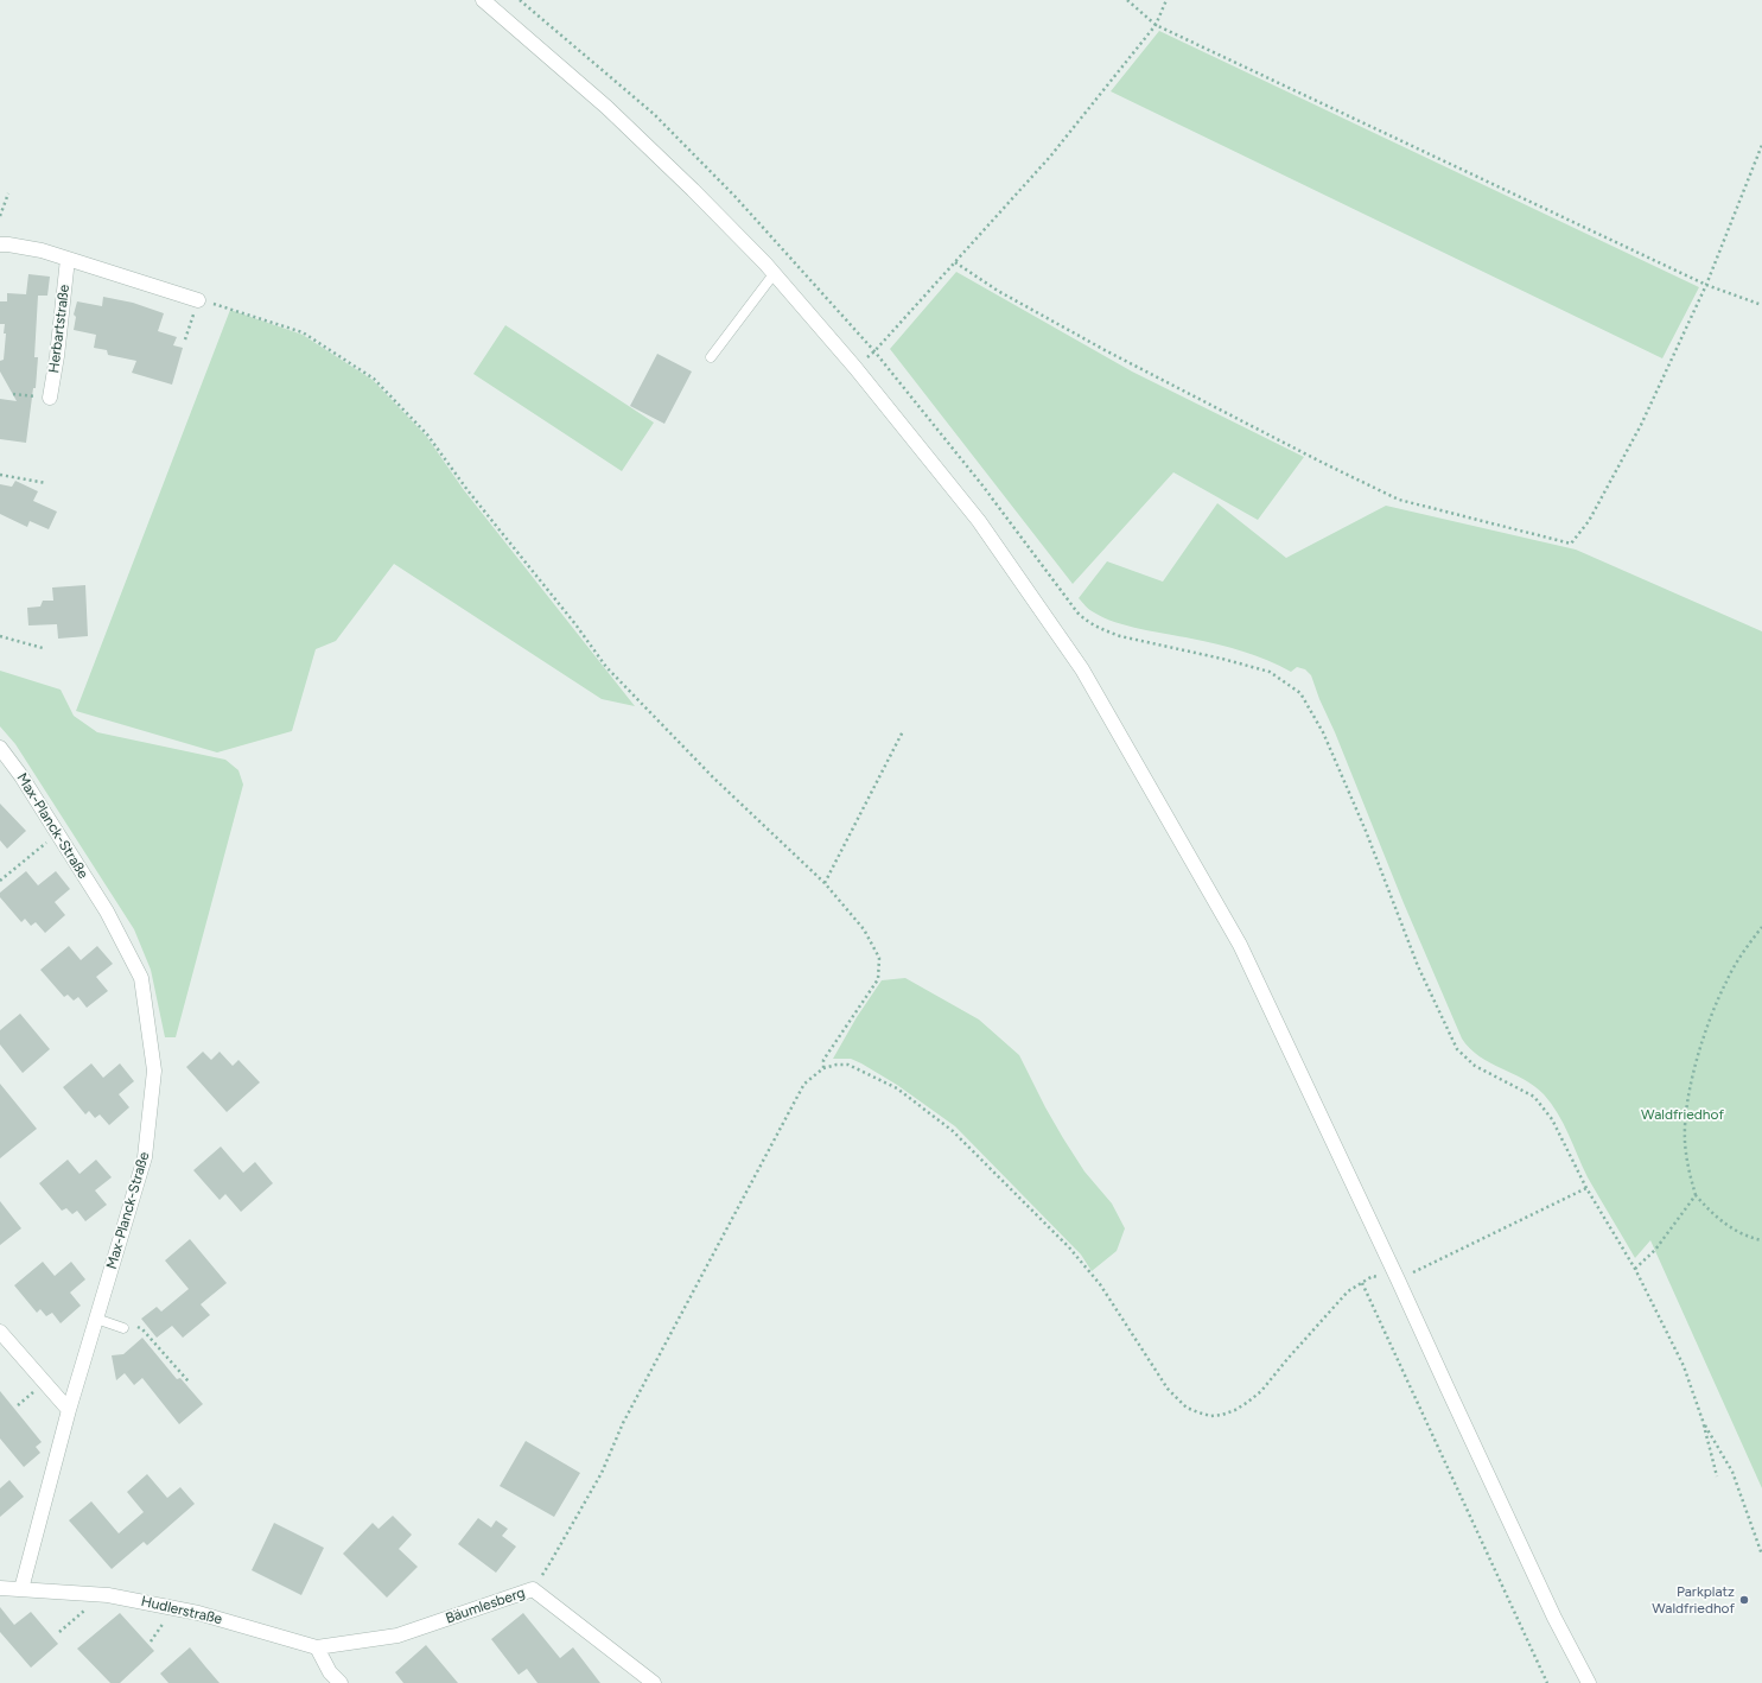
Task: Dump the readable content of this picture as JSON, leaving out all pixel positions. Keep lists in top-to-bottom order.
{
  "streets": {
    "street": [
      "Herbartstraße",
      "Max-Planck-Straße",
      "Bäumlesberg",
      "Hudlerstraße"
    ]
  },
  "crossings": [
    ["Max-Planck-Straße", "Hudlerstraße"],
    ["Bäumlesberg", "Hudlerstraße"]
  ],
  "parks": ["Waldfriedhof"],
  "places": ["Parkplatz Waldfriedhof"]
}
